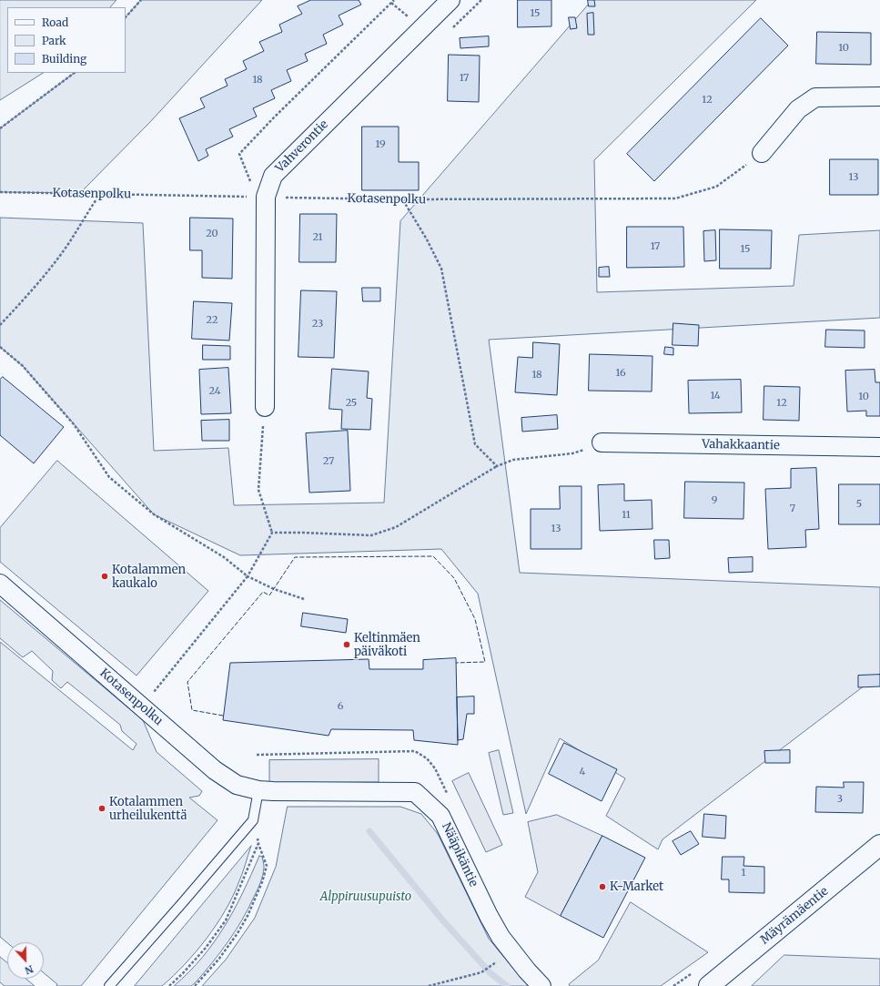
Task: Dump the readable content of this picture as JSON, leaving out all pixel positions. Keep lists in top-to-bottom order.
{
  "streets": {
    "street": [
      "Vahverontie",
      "Kotasenpolku",
      "Vahakkaantie",
      "Nääpikäntie",
      "Mäyrämäentie"
    ]
  },
  "crossings": [
    ["Vahverontie", "Kotasenpolku"],
    ["Kotasenpolku", "Nääpikäntie"]
  ],
  "parks": ["Alppiruusupuisto"],
  "places": [
    "Kotalammen kaukalo",
    "Keltinmäen päiväkoti",
    "Kotalammen urheilukenttä",
    "K-Market"
  ],
  "house_numbers": [
    "15",
    "10",
    "17",
    "18",
    "12",
    "19",
    "13",
    "20",
    "21",
    "17",
    "15",
    "22",
    "23",
    "16",
    "18",
    "24",
    "14",
    "10",
    "25",
    "12",
    "27",
    "9",
    "5",
    "7",
    "11",
    "13",
    "6",
    "4",
    "3",
    "1"
  ],
  "legend": ["Road", "Park", "Building"],
  "north": "bottom"
}
